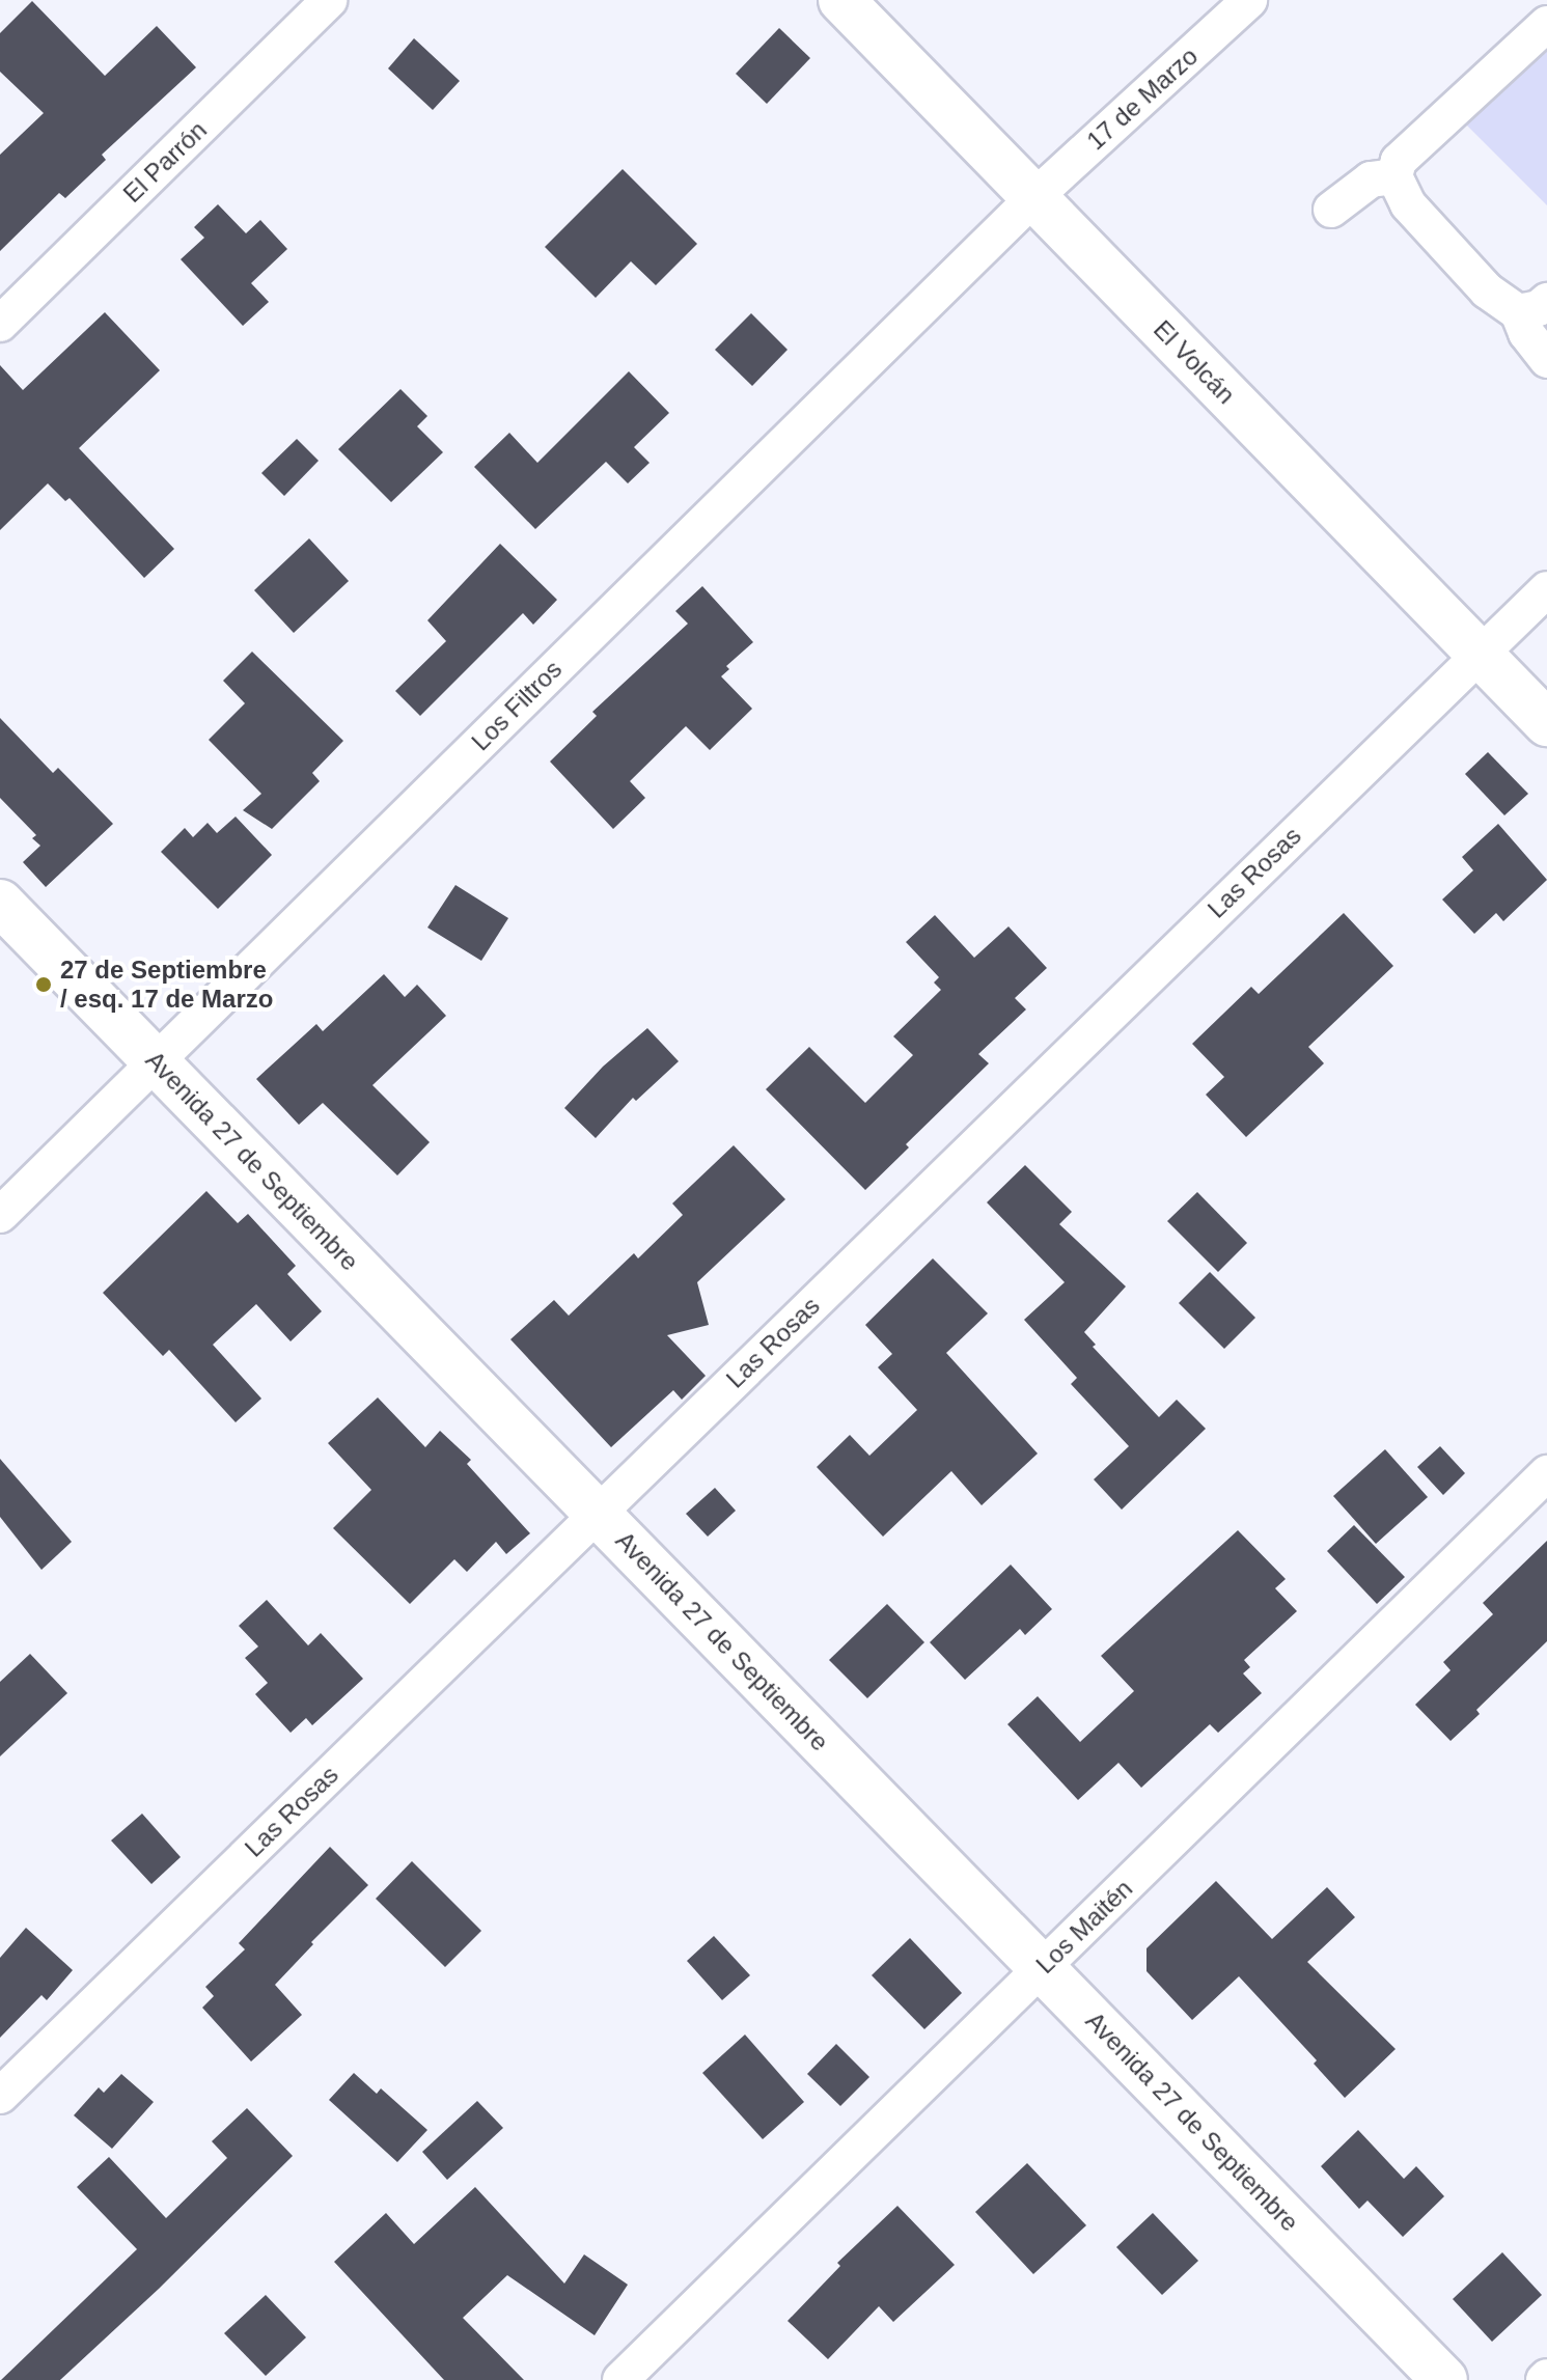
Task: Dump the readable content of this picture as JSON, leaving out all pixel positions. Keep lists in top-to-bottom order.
{
  "streets": {
    "street": [
      "17 de Marzo",
      "El Parrón",
      "El Volcán",
      "Los Filtros",
      "Las Rosas",
      "Avenida 27 de Septiembre",
      "Los Maitén"
    ]
  },
  "crossings": [
    ["17 de Marzo", "El Volcán"],
    ["17 de Marzo", "Los Filtros"],
    ["El Volcán", "Los Filtros"],
    ["El Volcán", "Las Rosas"],
    ["Los Filtros", "Avenida 27 de Septiembre"],
    ["Las Rosas", "Avenida 27 de Septiembre"],
    ["Avenida 27 de Septiembre", "Los Maitén"]
  ],
  "places": ["27 de Septiembre / esq. 17 de Marzo"]
}
